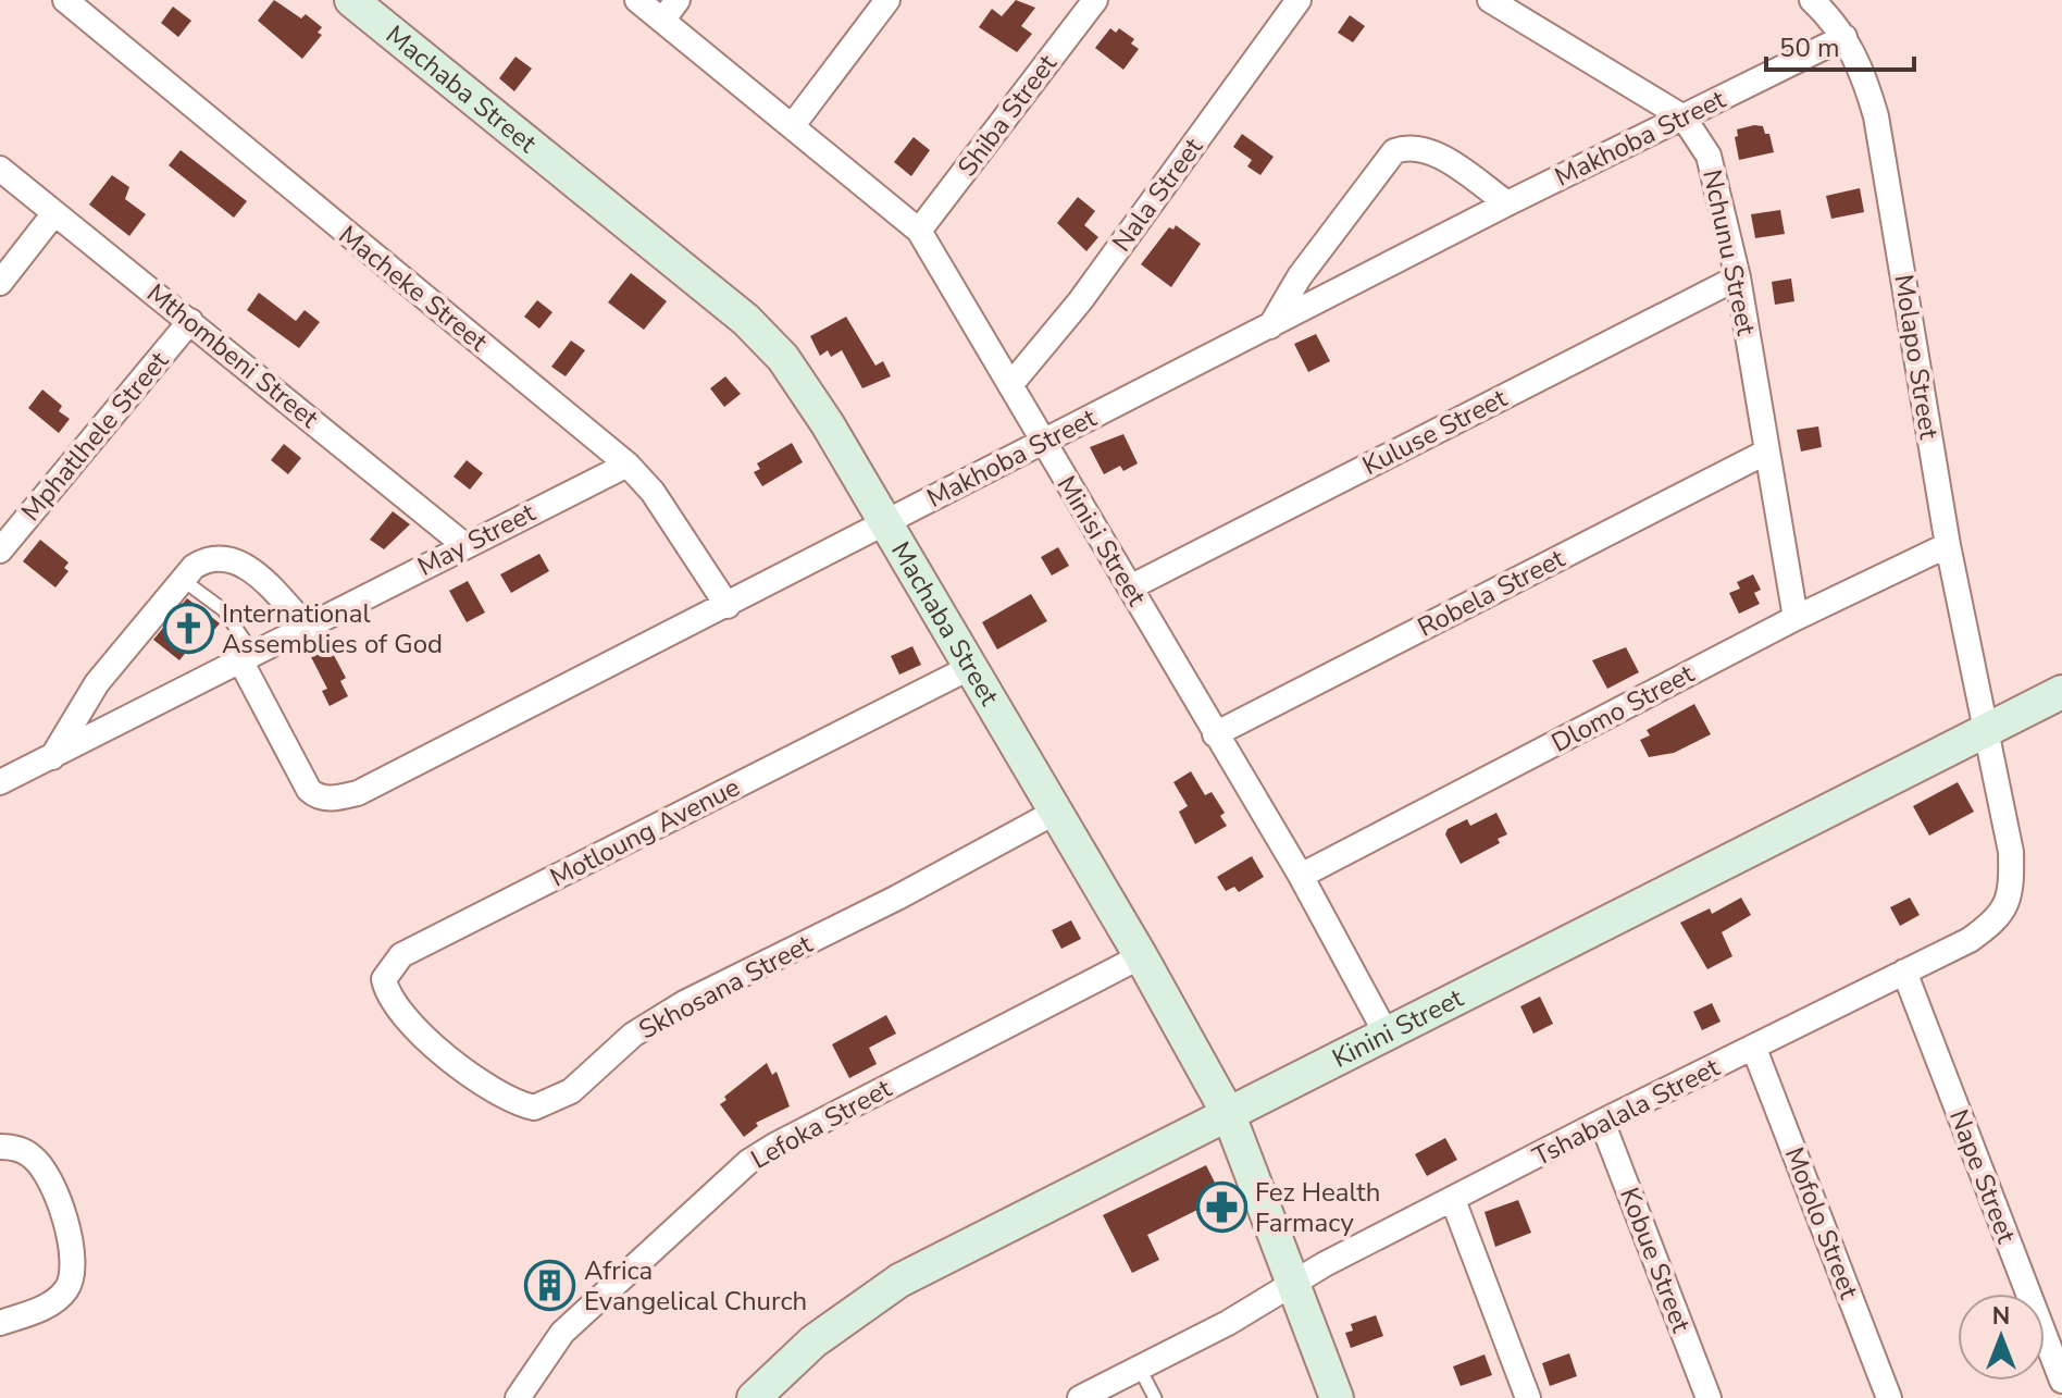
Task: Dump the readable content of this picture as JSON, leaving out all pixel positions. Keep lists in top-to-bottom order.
{
  "streets": {
    "street": [
      "Machaba Street",
      "Shiba Street",
      "Makhoba Street",
      "Nala Street",
      "Nchunu Street",
      "Macheke Street",
      "Mthombeni Street",
      "Molapo Street",
      "Kuluse Street",
      "Mphatlhele Street",
      "May Street",
      "Minisi Street",
      "Robela Street",
      "Dlomo Street",
      "Motloung Avenue",
      "Skhosana Street",
      "Kinini Street",
      "Tshabalala Street",
      "Lefoka Street",
      "Nape Street",
      "Mofolo Street",
      "Kobue Street"
    ]
  },
  "crossings": [
    ["Machaba Street", "Makhoba Street"],
    ["Machaba Street", "Motloung Avenue"],
    ["Machaba Street", "Skhosana Street"],
    ["Machaba Street", "Kinini Street"],
    ["Machaba Street", "Tshabalala Street"],
    ["Machaba Street", "Lefoka Street"],
    ["Shiba Street", "Minisi Street"],
    ["Makhoba Street", "Nchunu Street"],
    ["Makhoba Street", "Macheke Street"],
    ["Makhoba Street", "Molapo Street"],
    ["Makhoba Street", "May Street"],
    ["Makhoba Street", "Minisi Street"],
    ["Nala Street", "Minisi Street"],
    ["Nchunu Street", "Kuluse Street"],
    ["Nchunu Street", "Robela Street"],
    ["Nchunu Street", "Dlomo Street"],
    ["Macheke Street", "May Street"],
    ["Mthombeni Street", "Mphatlhele Street"],
    ["Mthombeni Street", "May Street"],
    ["Molapo Street", "Dlomo Street"],
    ["Molapo Street", "Kinini Street"],
    ["Molapo Street", "Tshabalala Street"],
    ["Kuluse Street", "Minisi Street"],
    ["Minisi Street", "Robela Street"],
    ["Minisi Street", "Dlomo Street"],
    ["Minisi Street", "Kinini Street"],
    ["Motloung Avenue", "Skhosana Street"],
    ["Kinini Street", "Tshabalala Street"],
    ["Tshabalala Street", "Nape Street"],
    ["Tshabalala Street", "Mofolo Street"],
    ["Tshabalala Street", "Kobue Street"]
  ],
  "places": {
    "church": ["International Assemblies of God"],
    "pharmacy": ["Fez Health Farmacy"],
    "building": ["Africa Evangelical Church"]
  },
  "scale_bar": "50 m",
  "north": "top"
}
